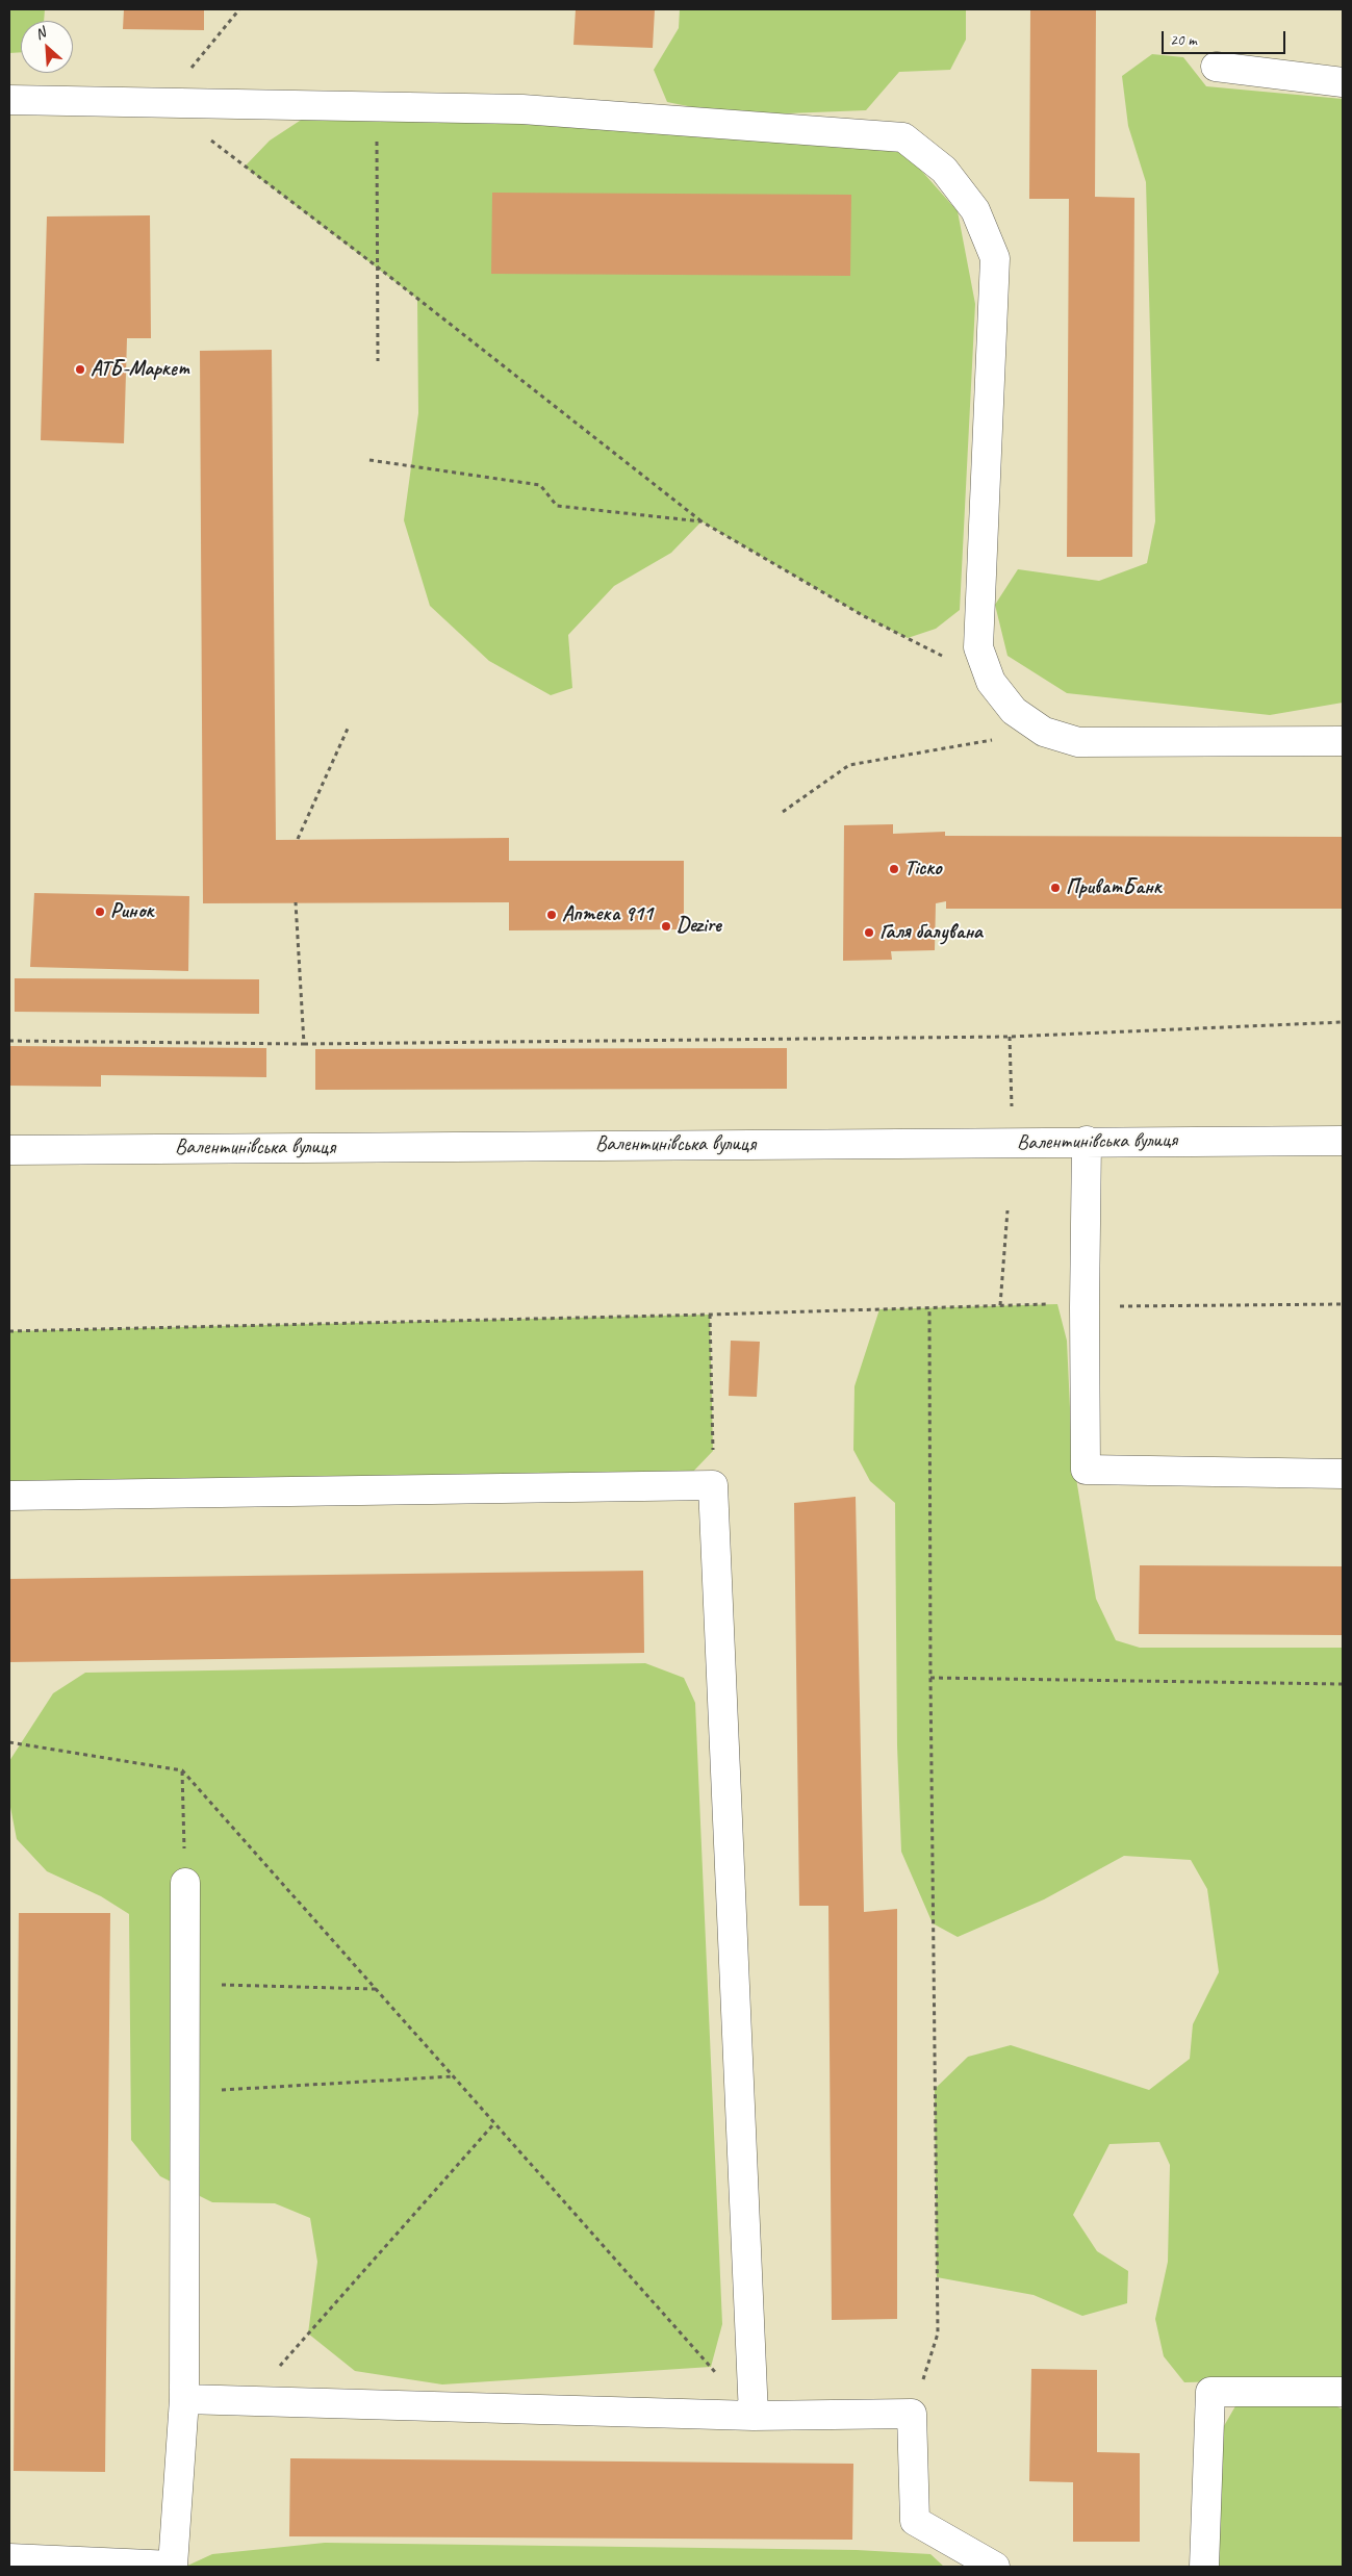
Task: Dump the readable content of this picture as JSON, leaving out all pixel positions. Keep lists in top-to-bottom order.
{
  "streets": {
    "street": ["Валентинівська вулиця"]
  },
  "places": [
    "АТБ-Маркет",
    "Тіско",
    "ПриватБанк",
    "Ринок",
    "Аптека 911",
    "Dezire",
    "Галя балувана"
  ],
  "scale_bar": "20 m",
  "north": "top left"
}
